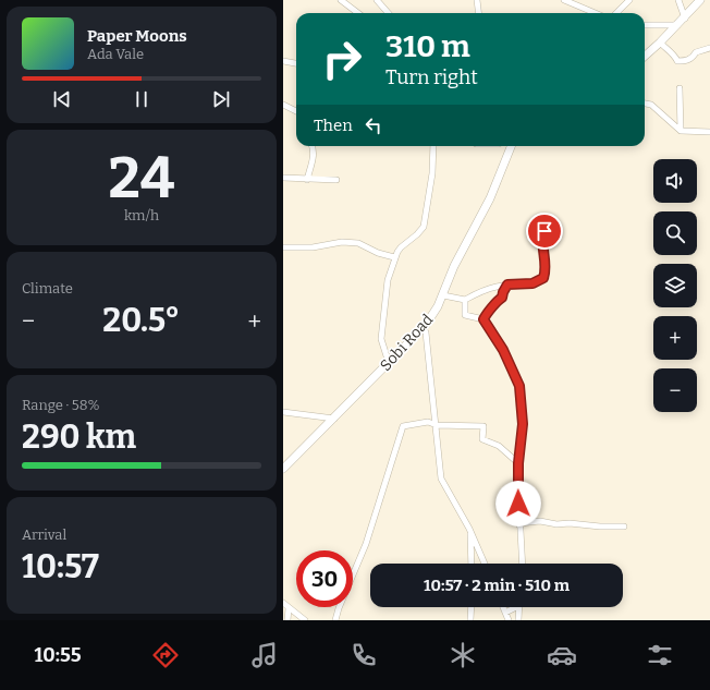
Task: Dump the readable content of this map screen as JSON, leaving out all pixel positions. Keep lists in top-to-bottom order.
{
  "streets": {
    "highway": ["Sobi Road"]
  },
  "page": {
    "turn": ["310 m", "Turn right"],
    "song": ["Paper Moons", "Ada Vale"],
    "then": "Then",
    "tile": [
      ["24", "km/h"],
      "Climate",
      ["Range · 58%", "290 km"],
      ["Arrival", "10:57"]
    ],
    "map_buttons": ["+", "−"],
    "heat": ["−", "20.5°", "+"],
    "limit": "30",
    "trip": "10:57 · 2 min · 510 m",
    "tabs": "10:55"
  }
}
